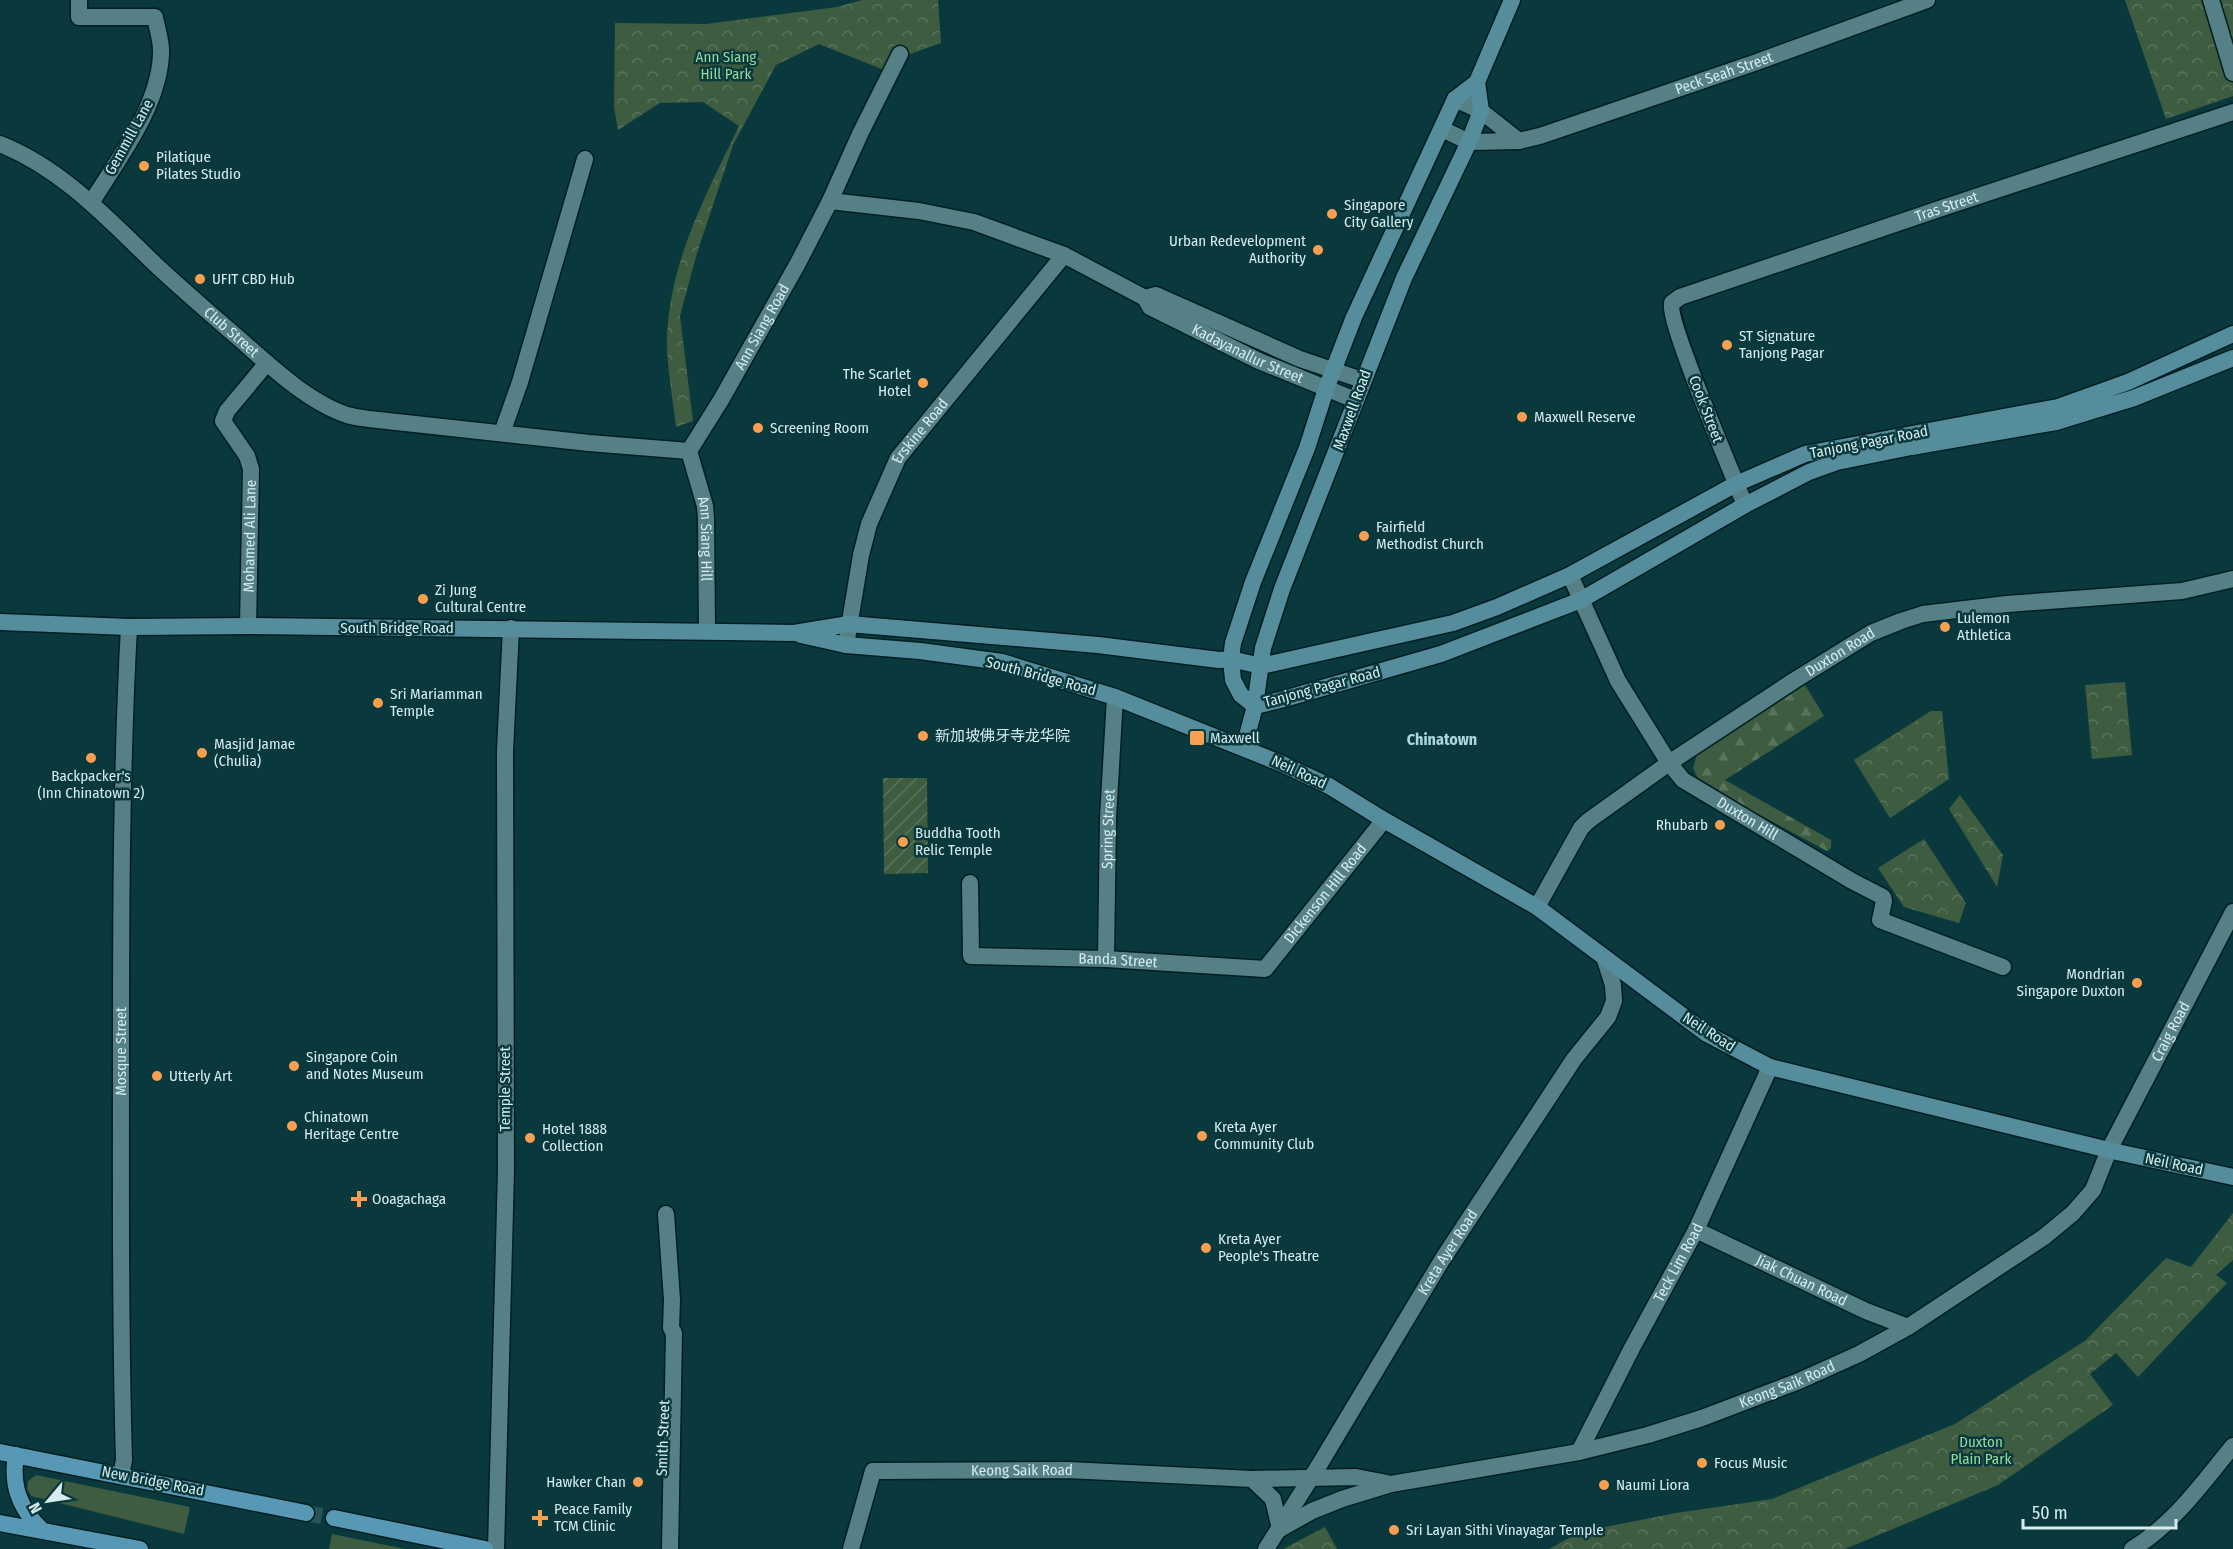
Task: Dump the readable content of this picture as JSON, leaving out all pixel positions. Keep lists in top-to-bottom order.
{
  "streets": {
    "main road": [
      "Maxwell Road",
      "Tanjong Pagar Road",
      "South Bridge Road",
      "Neil Road",
      "New Bridge Road"
    ],
    "street": [
      "Peck Seah Street",
      "Gemmill Lane",
      "Tras Street",
      "Ann Siang Road",
      "Club Street",
      "Kadayanallur Street",
      "Cook Street",
      "Erskine Road",
      "Mohamed Ali Lane",
      "Ann Siang Hill",
      "Duxton Road",
      "Duxton Hill",
      "Spring Street",
      "Dickenson Hill Road",
      "Banda Street",
      "Craig Road",
      "Mosque Street",
      "Temple Street",
      "Kreta Ayer Road",
      "Teck Lim Road",
      "Jiak Chuan Road",
      "Keong Saik Road",
      "Smith Street"
    ]
  },
  "crossings": [
    ["Peck Seah Street", "Maxwell Road"],
    ["Gemmill Lane", "Club Street"],
    ["Tras Street", "Cook Street"],
    ["Ann Siang Road", "Club Street"],
    ["Ann Siang Road", "Ann Siang Hill"],
    ["Club Street", "Mohamed Ali Lane"],
    ["Club Street", "Ann Siang Hill"],
    ["Kadayanallur Street", "Maxwell Road"],
    ["Kadayanallur Street", "Erskine Road"],
    ["Cook Street", "Tanjong Pagar Road"],
    ["Maxwell Road", "Tanjong Pagar Road"],
    ["Maxwell Road", "South Bridge Road"],
    ["Maxwell Road", "Neil Road"],
    ["Erskine Road", "South Bridge Road"],
    ["Tanjong Pagar Road", "South Bridge Road"],
    ["Tanjong Pagar Road", "Duxton Hill"],
    ["Mohamed Ali Lane", "South Bridge Road"],
    ["Ann Siang Hill", "South Bridge Road"],
    ["South Bridge Road", "Neil Road"],
    ["South Bridge Road", "Spring Street"],
    ["South Bridge Road", "Mosque Street"],
    ["South Bridge Road", "Temple Street"],
    ["Duxton Road", "Neil Road"],
    ["Duxton Road", "Duxton Hill"],
    ["Neil Road", "Dickenson Hill Road"],
    ["Neil Road", "Craig Road"],
    ["Neil Road", "Kreta Ayer Road"],
    ["Neil Road", "Teck Lim Road"],
    ["Neil Road", "Keong Saik Road"],
    ["Spring Street", "Banda Street"],
    ["Dickenson Hill Road", "Banda Street"],
    ["Craig Road", "Keong Saik Road"],
    ["Mosque Street", "New Bridge Road"],
    ["Kreta Ayer Road", "Keong Saik Road"],
    ["Teck Lim Road", "Jiak Chuan Road"],
    ["Teck Lim Road", "Keong Saik Road"],
    ["Jiak Chuan Road", "Keong Saik Road"]
  ],
  "districts": ["Chinatown"],
  "parks": ["Ann Siang Hill Park", "Duxton Plain Park"],
  "places": {
    "other": [
      "Pilatique Pilates Studio",
      "Singapore City Gallery",
      "Urban Redevelopment Authority",
      "UFIT CBD Hub",
      "ST Signature Tanjong Pagar",
      "The Scarlet Hotel",
      "Maxwell Reserve",
      "Screening Room",
      "Fairfield Methodist Church",
      "Zi Jung Cultural Centre",
      "Lulemon Athletica",
      "Sri Mariamman Temple",
      "新加坡佛牙寺龙华院",
      "Masjid Jamae (Chulia)",
      "Backpacker's (Inn Chinatown 2)",
      "Rhubarb",
      "Buddha Tooth Relic Temple",
      "Mondrian Singapore Duxton",
      "Singapore Coin and Notes Museum",
      "Utterly Art",
      "Chinatown Heritage Centre",
      "Kreta Ayer Community Club",
      "Hotel 1888 Collection",
      "Kreta Ayer People's Theatre",
      "Focus Music",
      "Hawker Chan",
      "Naumi Liora",
      "Sri Layan Sithi Vinayagar Temple"
    ],
    "transit": ["Maxwell"],
    "health": ["Ooagachaga", "Peace Family TCM Clinic"]
  },
  "scale_bar": "50 m",
  "north": "bottom left"
}
